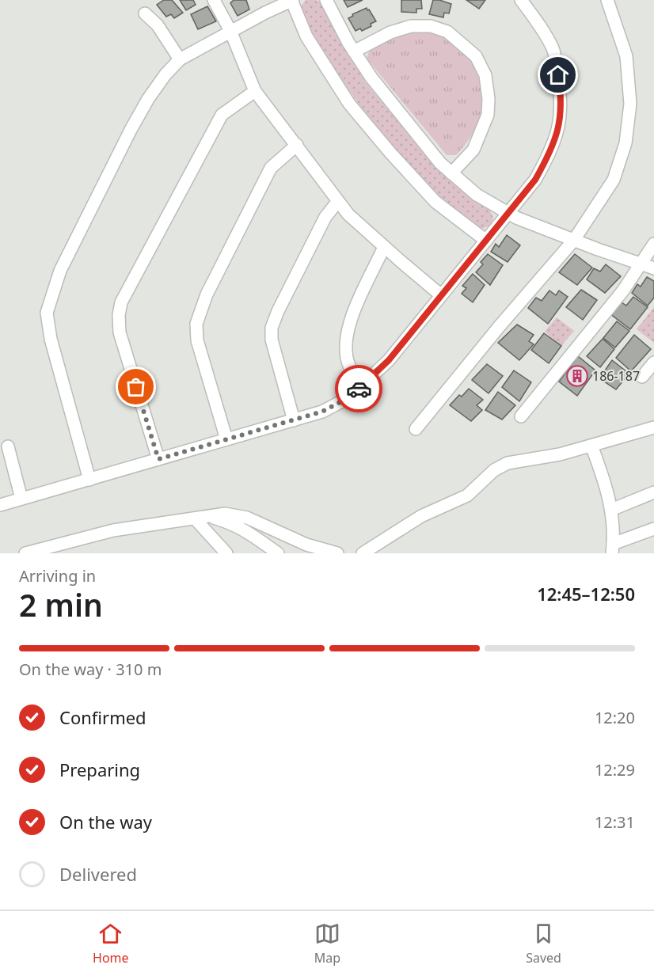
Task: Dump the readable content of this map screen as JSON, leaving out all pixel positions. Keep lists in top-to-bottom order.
{
  "places": {
    "building": ["186-187"]
  },
  "page": {
    "heading": ["2 min", "Arriving in", "12:45–12:50"],
    "bar": "On the way · 310 m",
    "list": [
      ["Confirmed", "12:20"],
      ["Preparing", "12:29"],
      ["On the way", "12:31"],
      "Delivered"
    ],
    "tabs": ["Home", "Map", "Saved"]
  }
}
